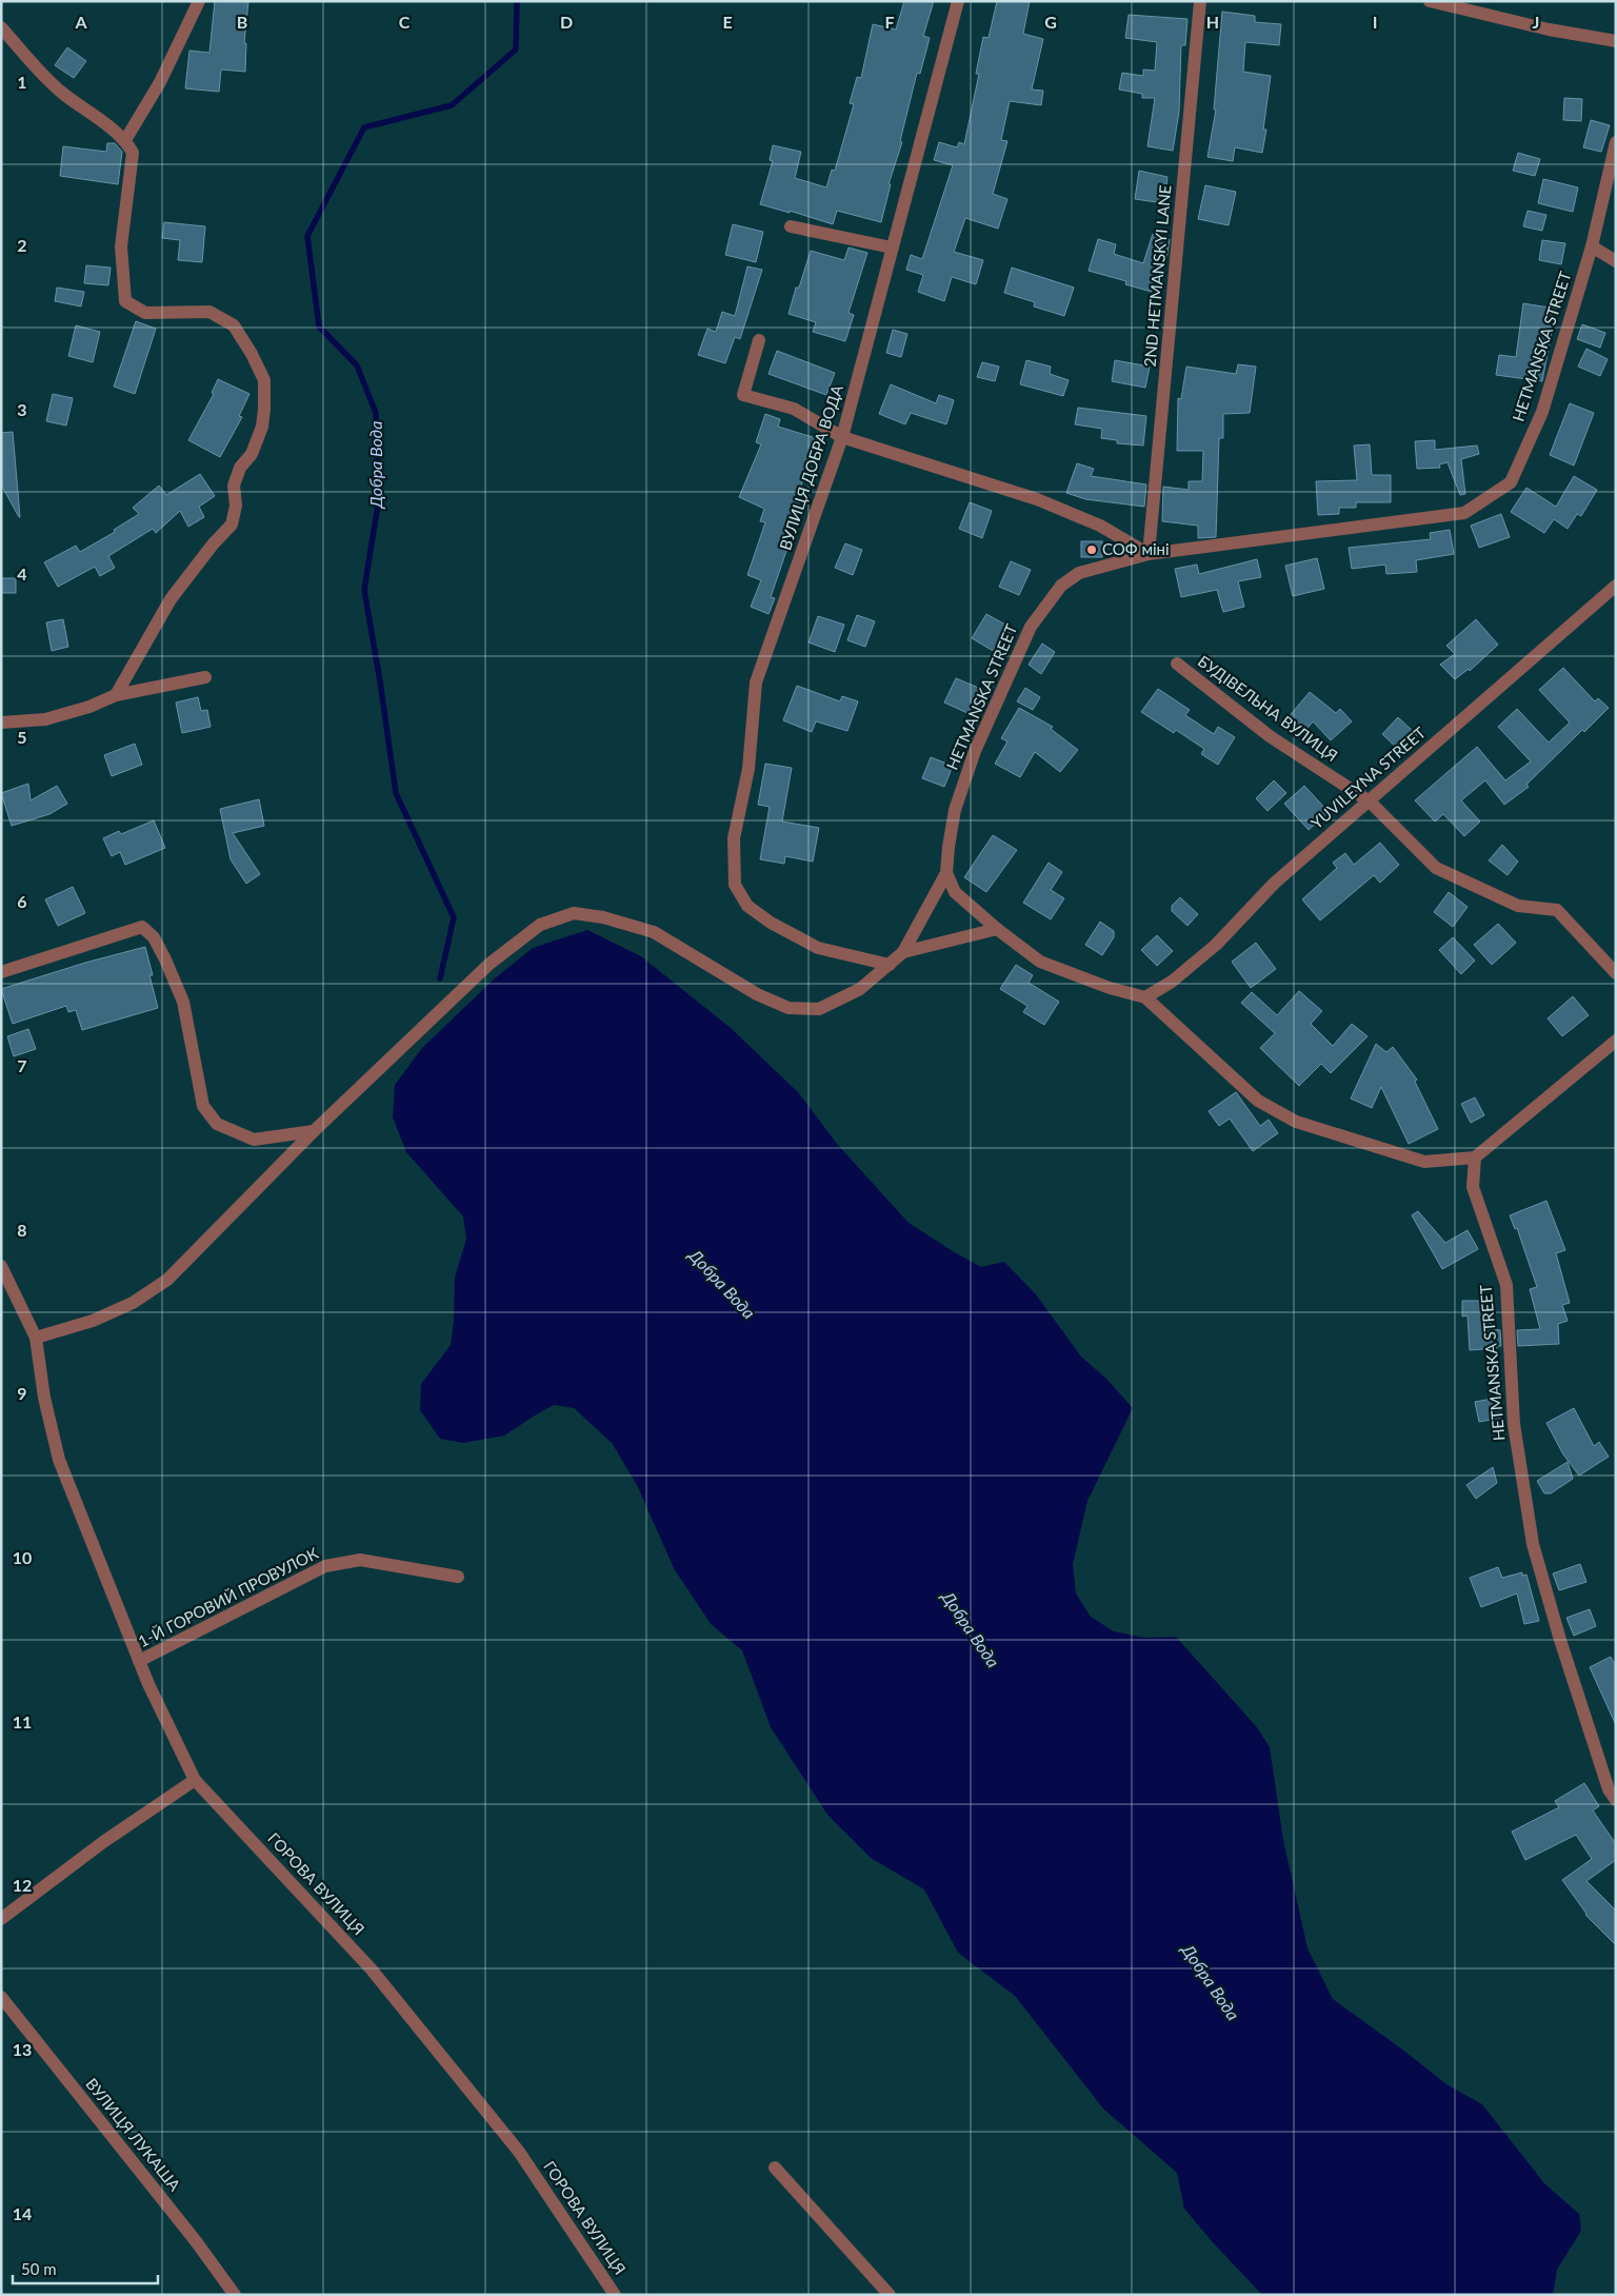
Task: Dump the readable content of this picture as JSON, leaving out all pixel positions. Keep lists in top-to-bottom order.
{
  "streets": {
    "street": [
      "2ND HETMANSKYI LANE",
      "HETMANSKA STREET",
      "ВУЛИЦЯ ДОБРА ВОДА",
      "БУДІВЕЛЬНА ВУЛИЦЯ",
      "YUVILEYNA STREET",
      "1-Й ГОРОВИЙ ПРОВУЛОК",
      "ГОРОВА ВУЛИЦЯ",
      "ВУЛИЦЯ ЛУКАША"
    ]
  },
  "crossings": [
    ["2ND HETMANSKYI LANE", "HETMANSKA STREET"],
    ["БУДІВЕЛЬНА ВУЛИЦЯ", "YUVILEYNA STREET"],
    ["1-Й ГОРОВИЙ ПРОВУЛОК", "ГОРОВА ВУЛИЦЯ"]
  ],
  "water": ["Добра Вода"],
  "places": ["СОФ міні"],
  "scale_bar": "50 m",
  "grid": {
    "columns": [
      "A",
      "B",
      "C",
      "D",
      "E",
      "F",
      "G",
      "H",
      "I",
      "J"
    ],
    "rows": [
      "1",
      "2",
      "3",
      "4",
      "5",
      "6",
      "7",
      "8",
      "9",
      "10",
      "11",
      "12",
      "13",
      "14"
    ]
  }
}
